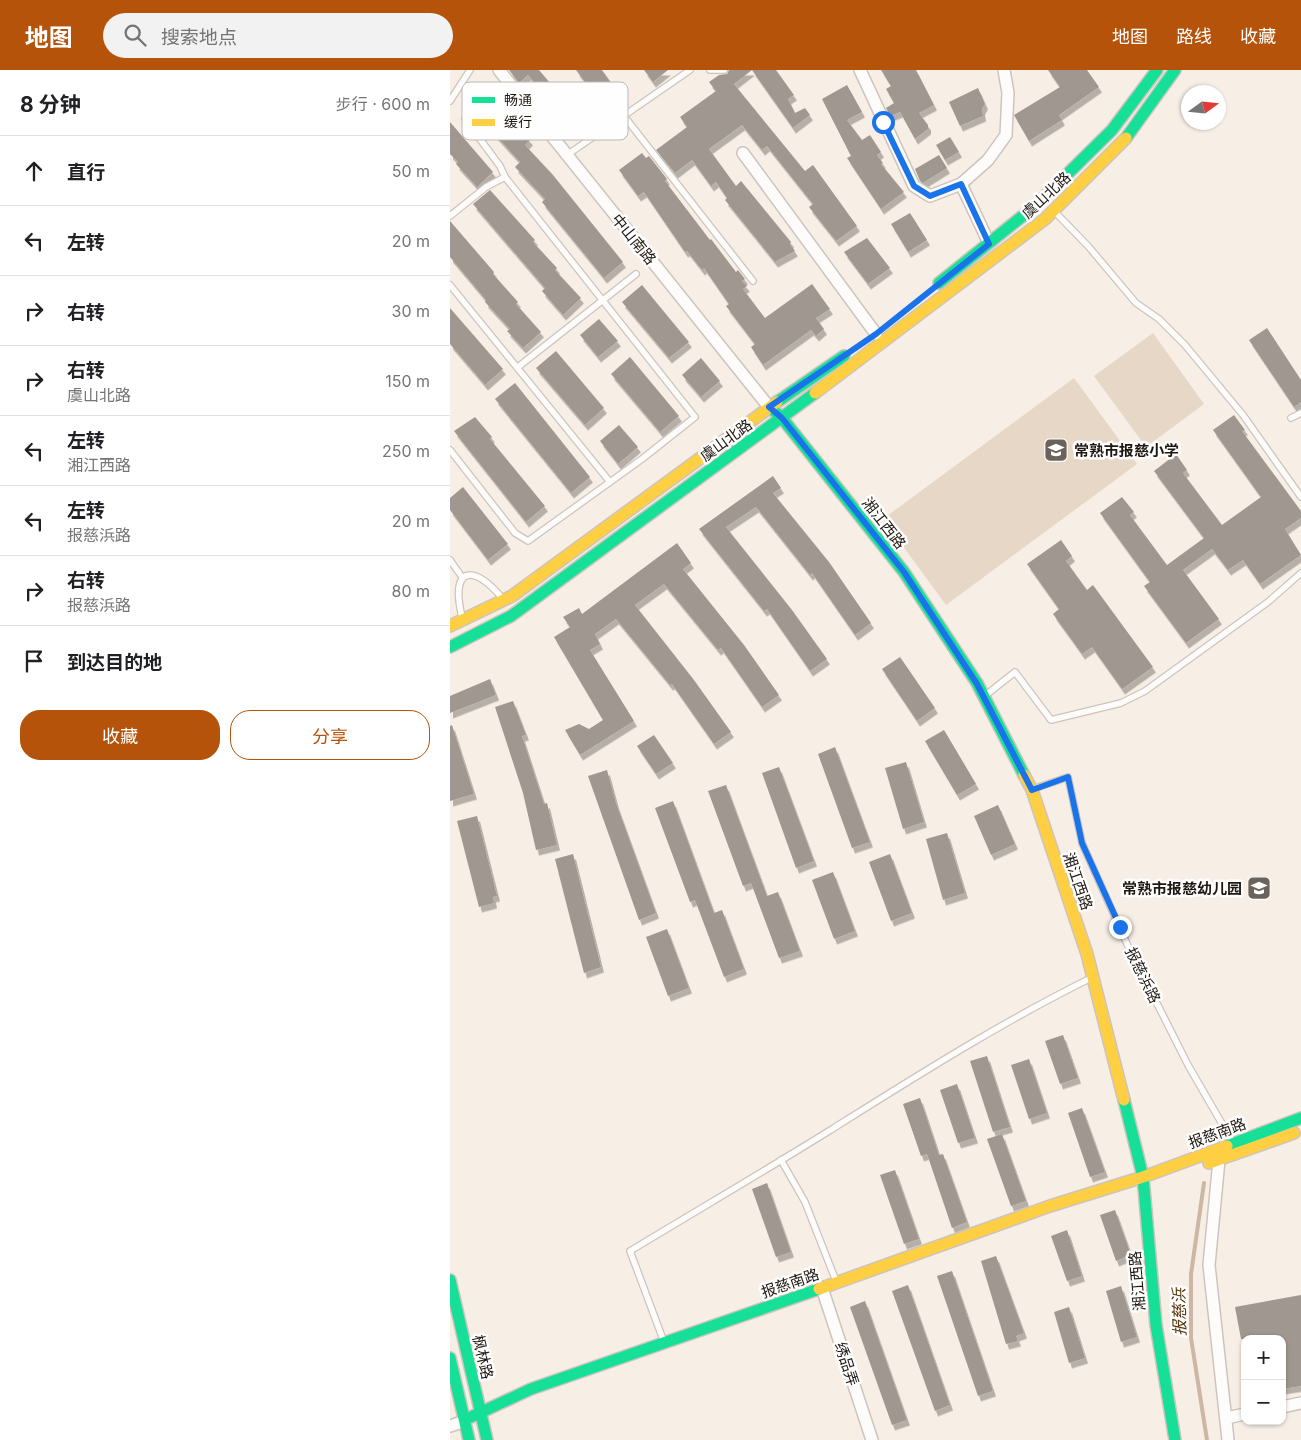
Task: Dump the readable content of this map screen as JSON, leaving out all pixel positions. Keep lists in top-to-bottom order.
{
  "streets": {
    "street": [
      "虞山北路",
      "中山南路",
      "湘江西路",
      "报慈南路",
      "枫林路",
      "绣品弄"
    ],
    "lane": ["报慈浜路"]
  },
  "crossings": [
    ["虞山北路", "中山南路"],
    ["虞山北路", "湘江西路"],
    ["中山南路", "湘江西路"],
    ["湘江西路", "报慈浜路"],
    ["湘江西路", "报慈南路"],
    ["报慈浜路", "报慈南路"],
    ["报慈南路", "枫林路"],
    ["报慈南路", "绣品弄"]
  ],
  "water": ["报慈浜"],
  "places": {
    "school or university": ["常熟市报慈小学", "常熟市报慈幼儿园"]
  },
  "legend": ["畅通", "缓行"],
  "north": "right",
  "page": {
    "header": "地图",
    "search": "搜索地点",
    "nav": ["地图", "路线", "收藏"],
    "heading": ["8 分钟", "步行 · 600 m"],
    "list": [
      ["直行", "50 m"],
      ["左转", "20 m"],
      ["右转", "30 m"],
      ["右转", "虞山北路", "150 m"],
      ["左转", "湘江西路", "250 m"],
      ["左转", "报慈浜路", "20 m"],
      ["右转", "报慈浜路", "80 m"],
      "到达目的地"
    ],
    "buttons": ["收藏", "分享"],
    "map_buttons": ["+", "−"]
  }
}
